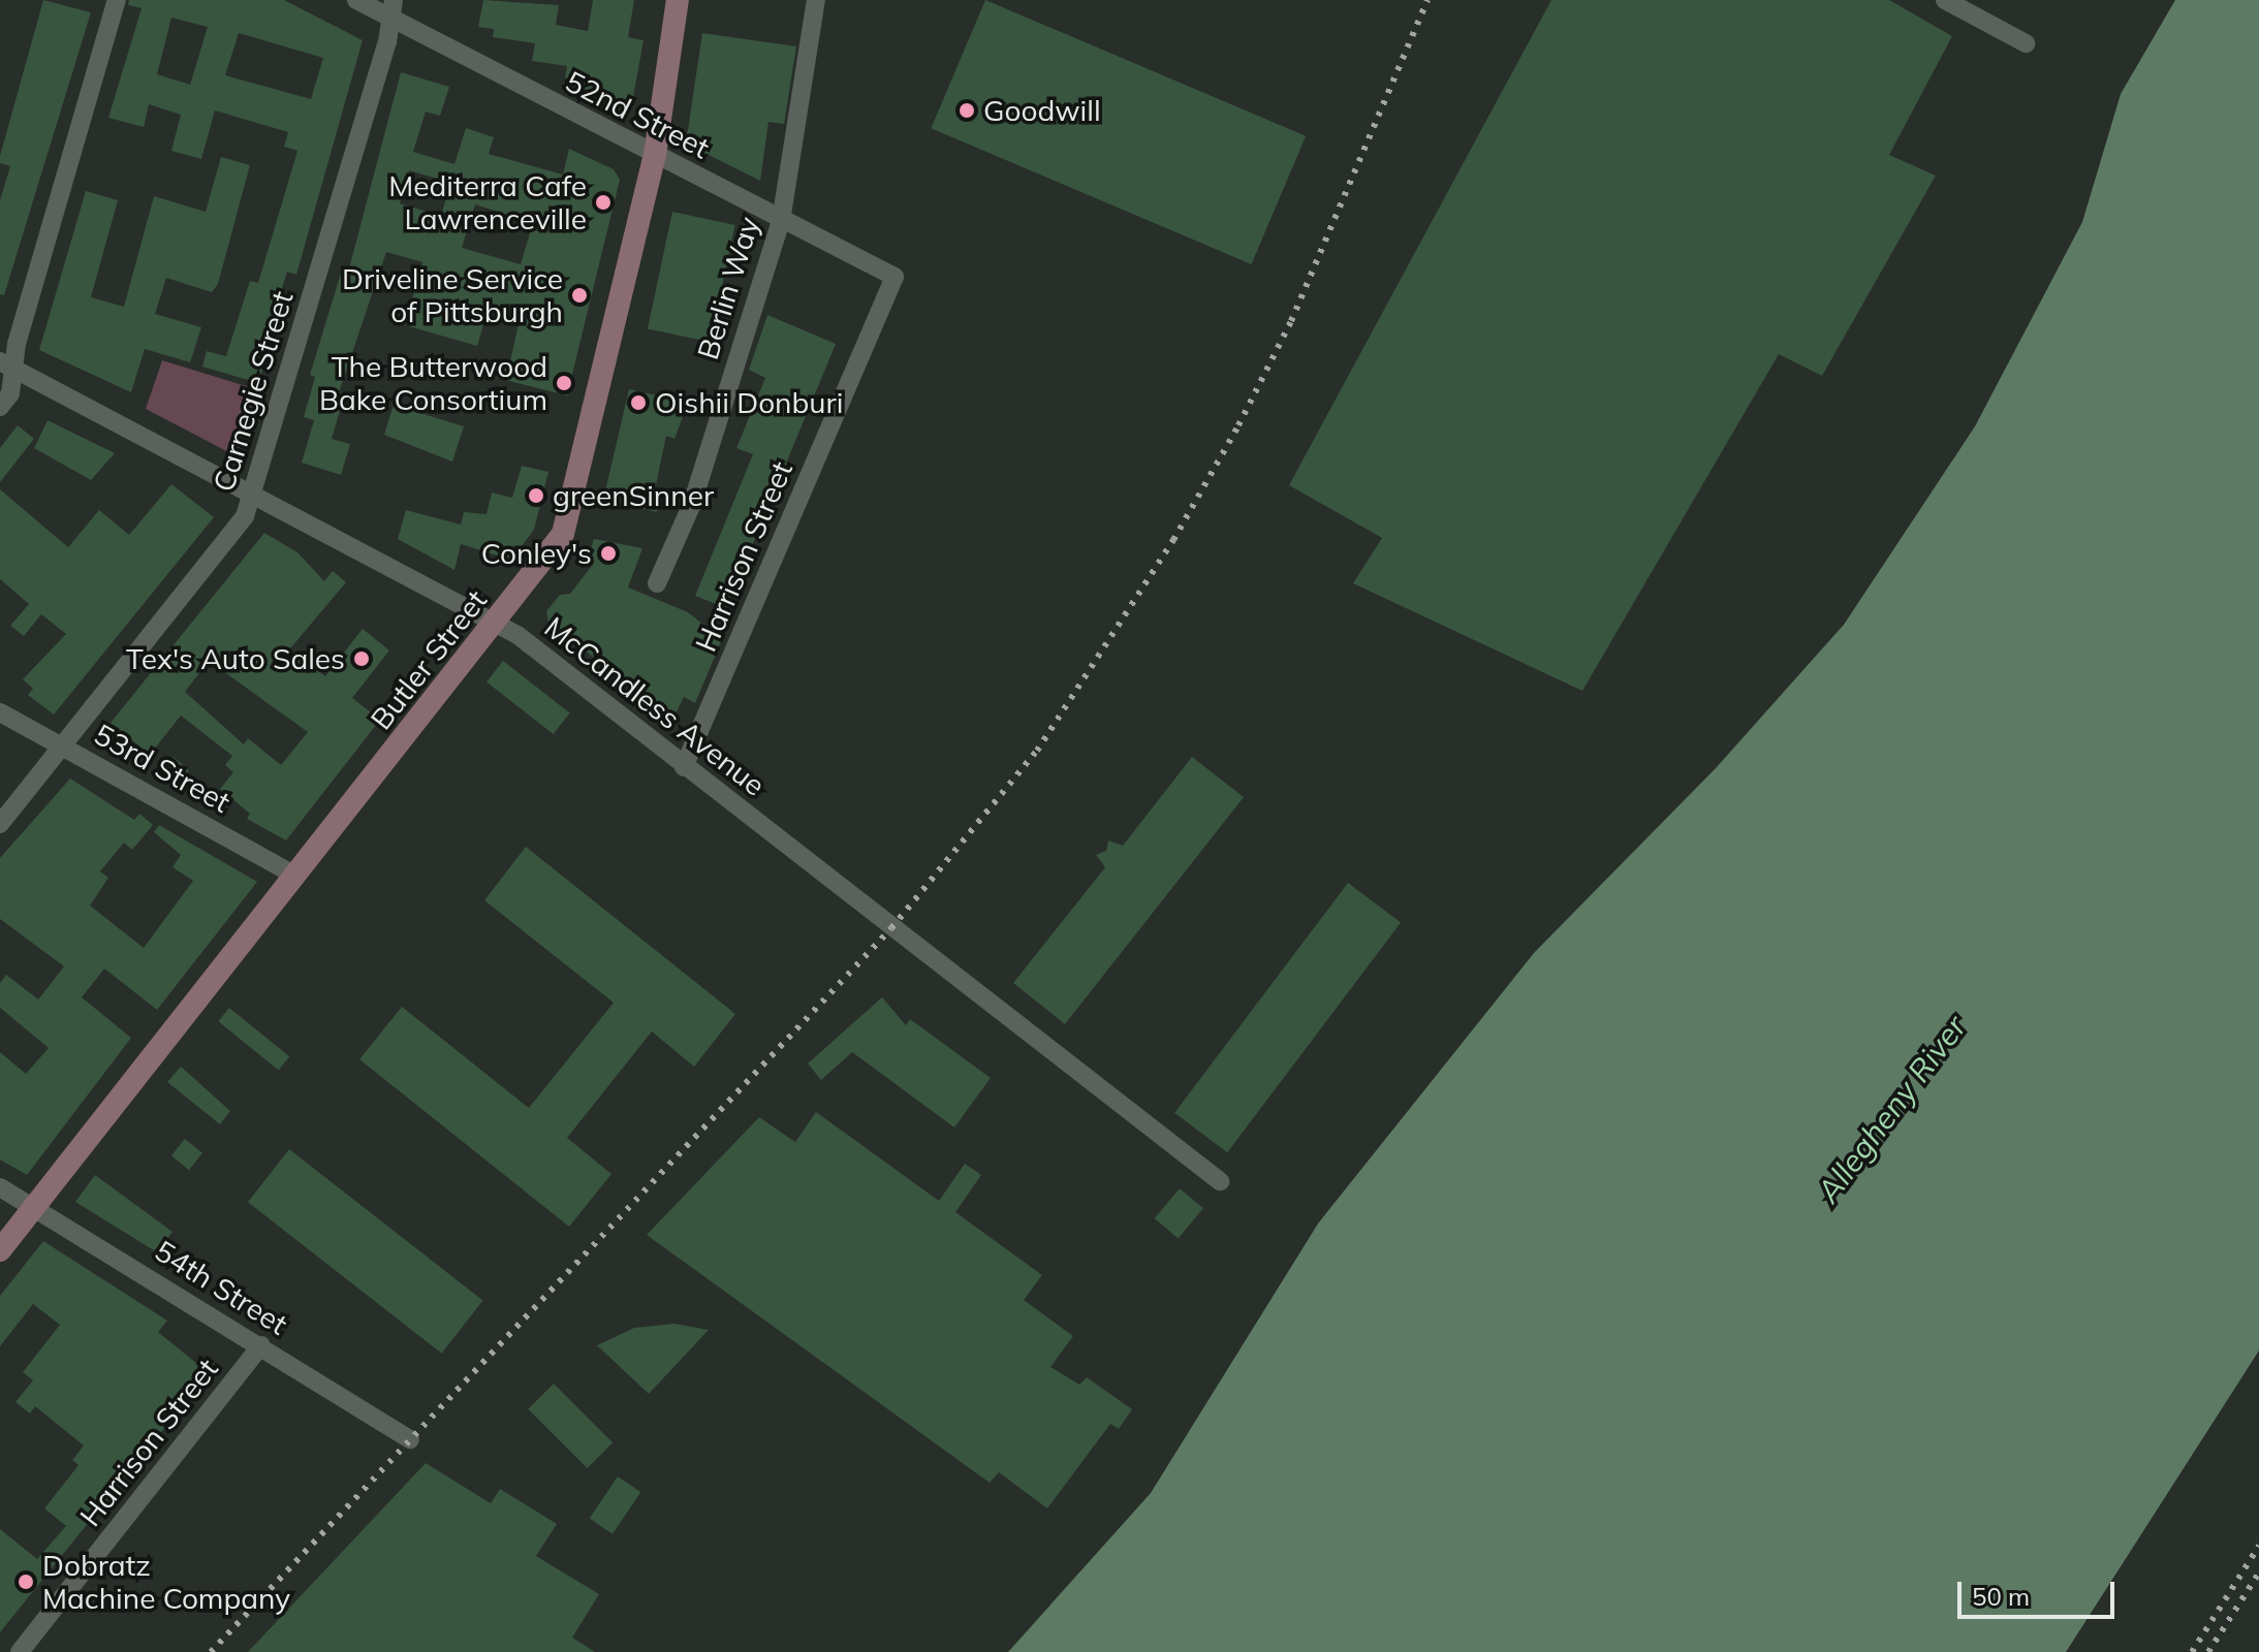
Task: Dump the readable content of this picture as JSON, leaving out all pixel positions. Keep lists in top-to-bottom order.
{
  "streets": {
    "main road": ["Butler Street"],
    "street": [
      "52nd Street",
      "Berlin Way",
      "Carnegie Street",
      "Harrison Street",
      "McCandless Avenue",
      "53rd Street",
      "54th Street"
    ]
  },
  "crossings": [
    ["52nd Street", "Berlin Way"],
    ["52nd Street", "Carnegie Street"],
    ["52nd Street", "Harrison Street"],
    ["52nd Street", "Butler Street"],
    ["Carnegie Street", "McCandless Avenue"],
    ["Carnegie Street", "53rd Street"],
    ["Harrison Street", "McCandless Avenue"],
    ["Harrison Street", "54th Street"],
    ["Butler Street", "McCandless Avenue"],
    ["Butler Street", "53rd Street"],
    ["Butler Street", "54th Street"]
  ],
  "water": ["Allegheny River"],
  "places": [
    "Goodwill",
    "Mediterra Cafe Lawrenceville",
    "Driveline Service of Pittsburgh",
    "The Butterwood Bake Consortium",
    "Oishii Donburi",
    "greenSinner",
    "Conley's",
    "Tex's Auto Sales",
    "Dobratz Machine Company"
  ],
  "scale_bar": "50 m"
}
